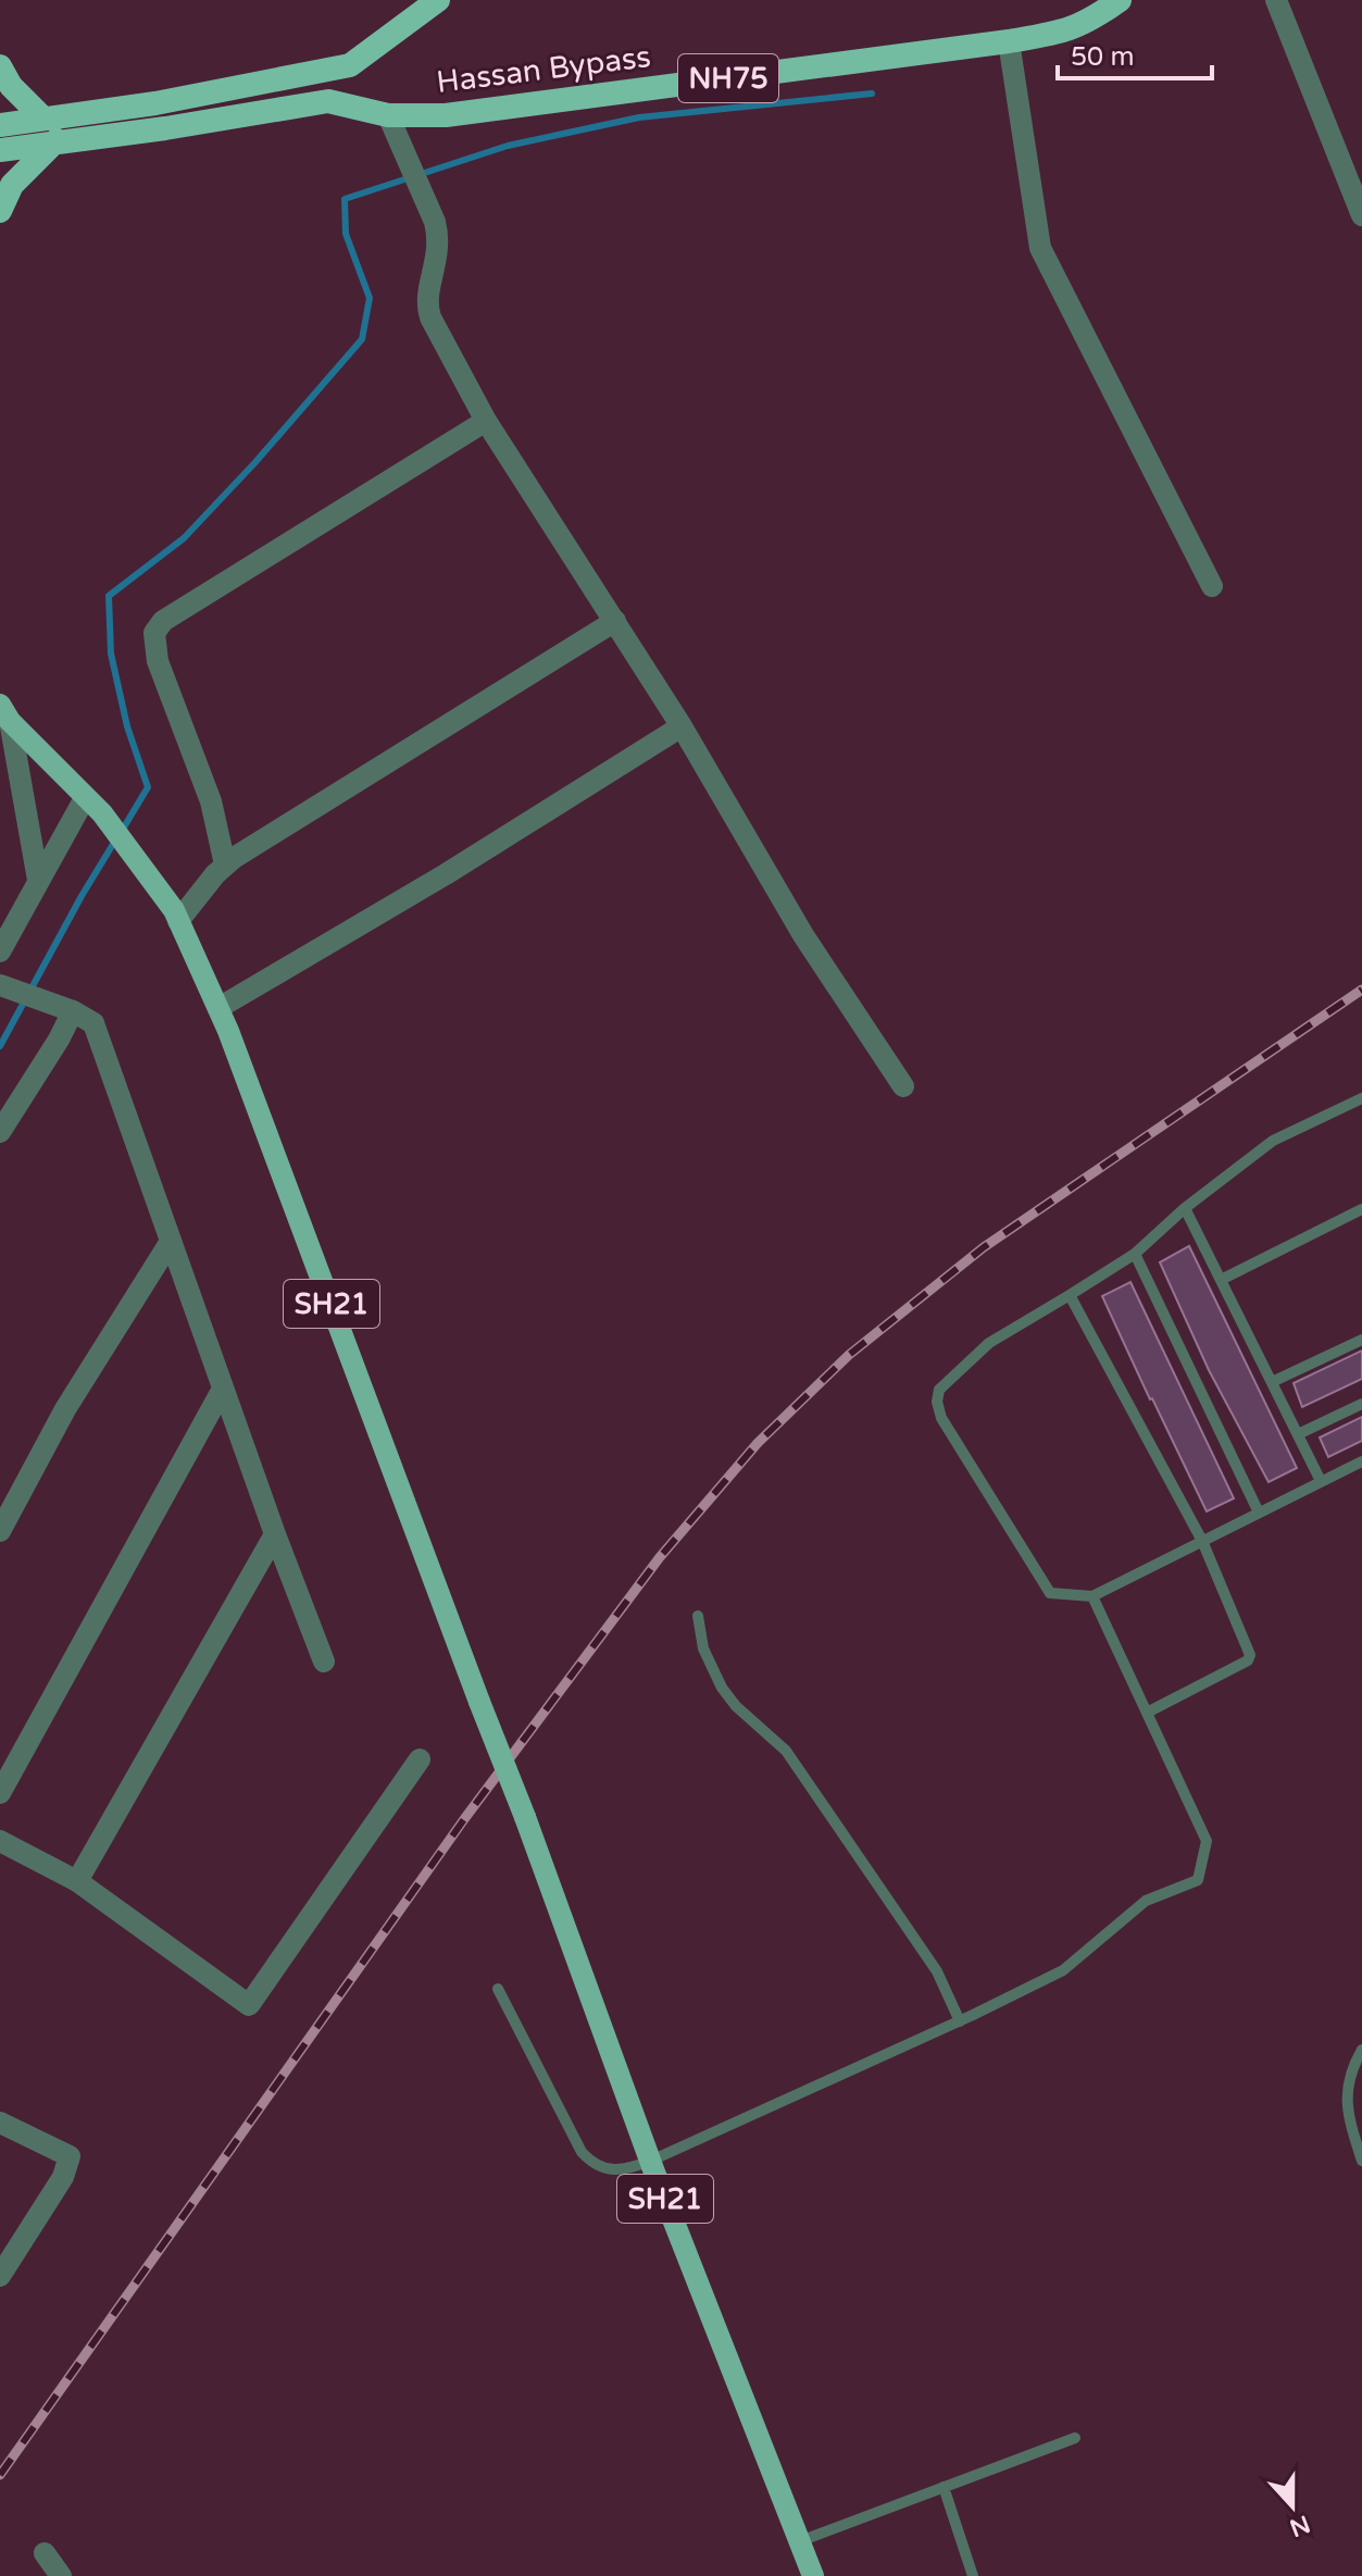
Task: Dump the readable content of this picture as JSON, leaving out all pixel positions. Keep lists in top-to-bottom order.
{
  "streets": {
    "highway": ["Hassan Bypass", "NH75"],
    "main road": ["SH21"]
  },
  "crossings": [
    ["Hassan Bypass", "NH75"]
  ],
  "scale_bar": "50 m",
  "north": "bottom"
}
